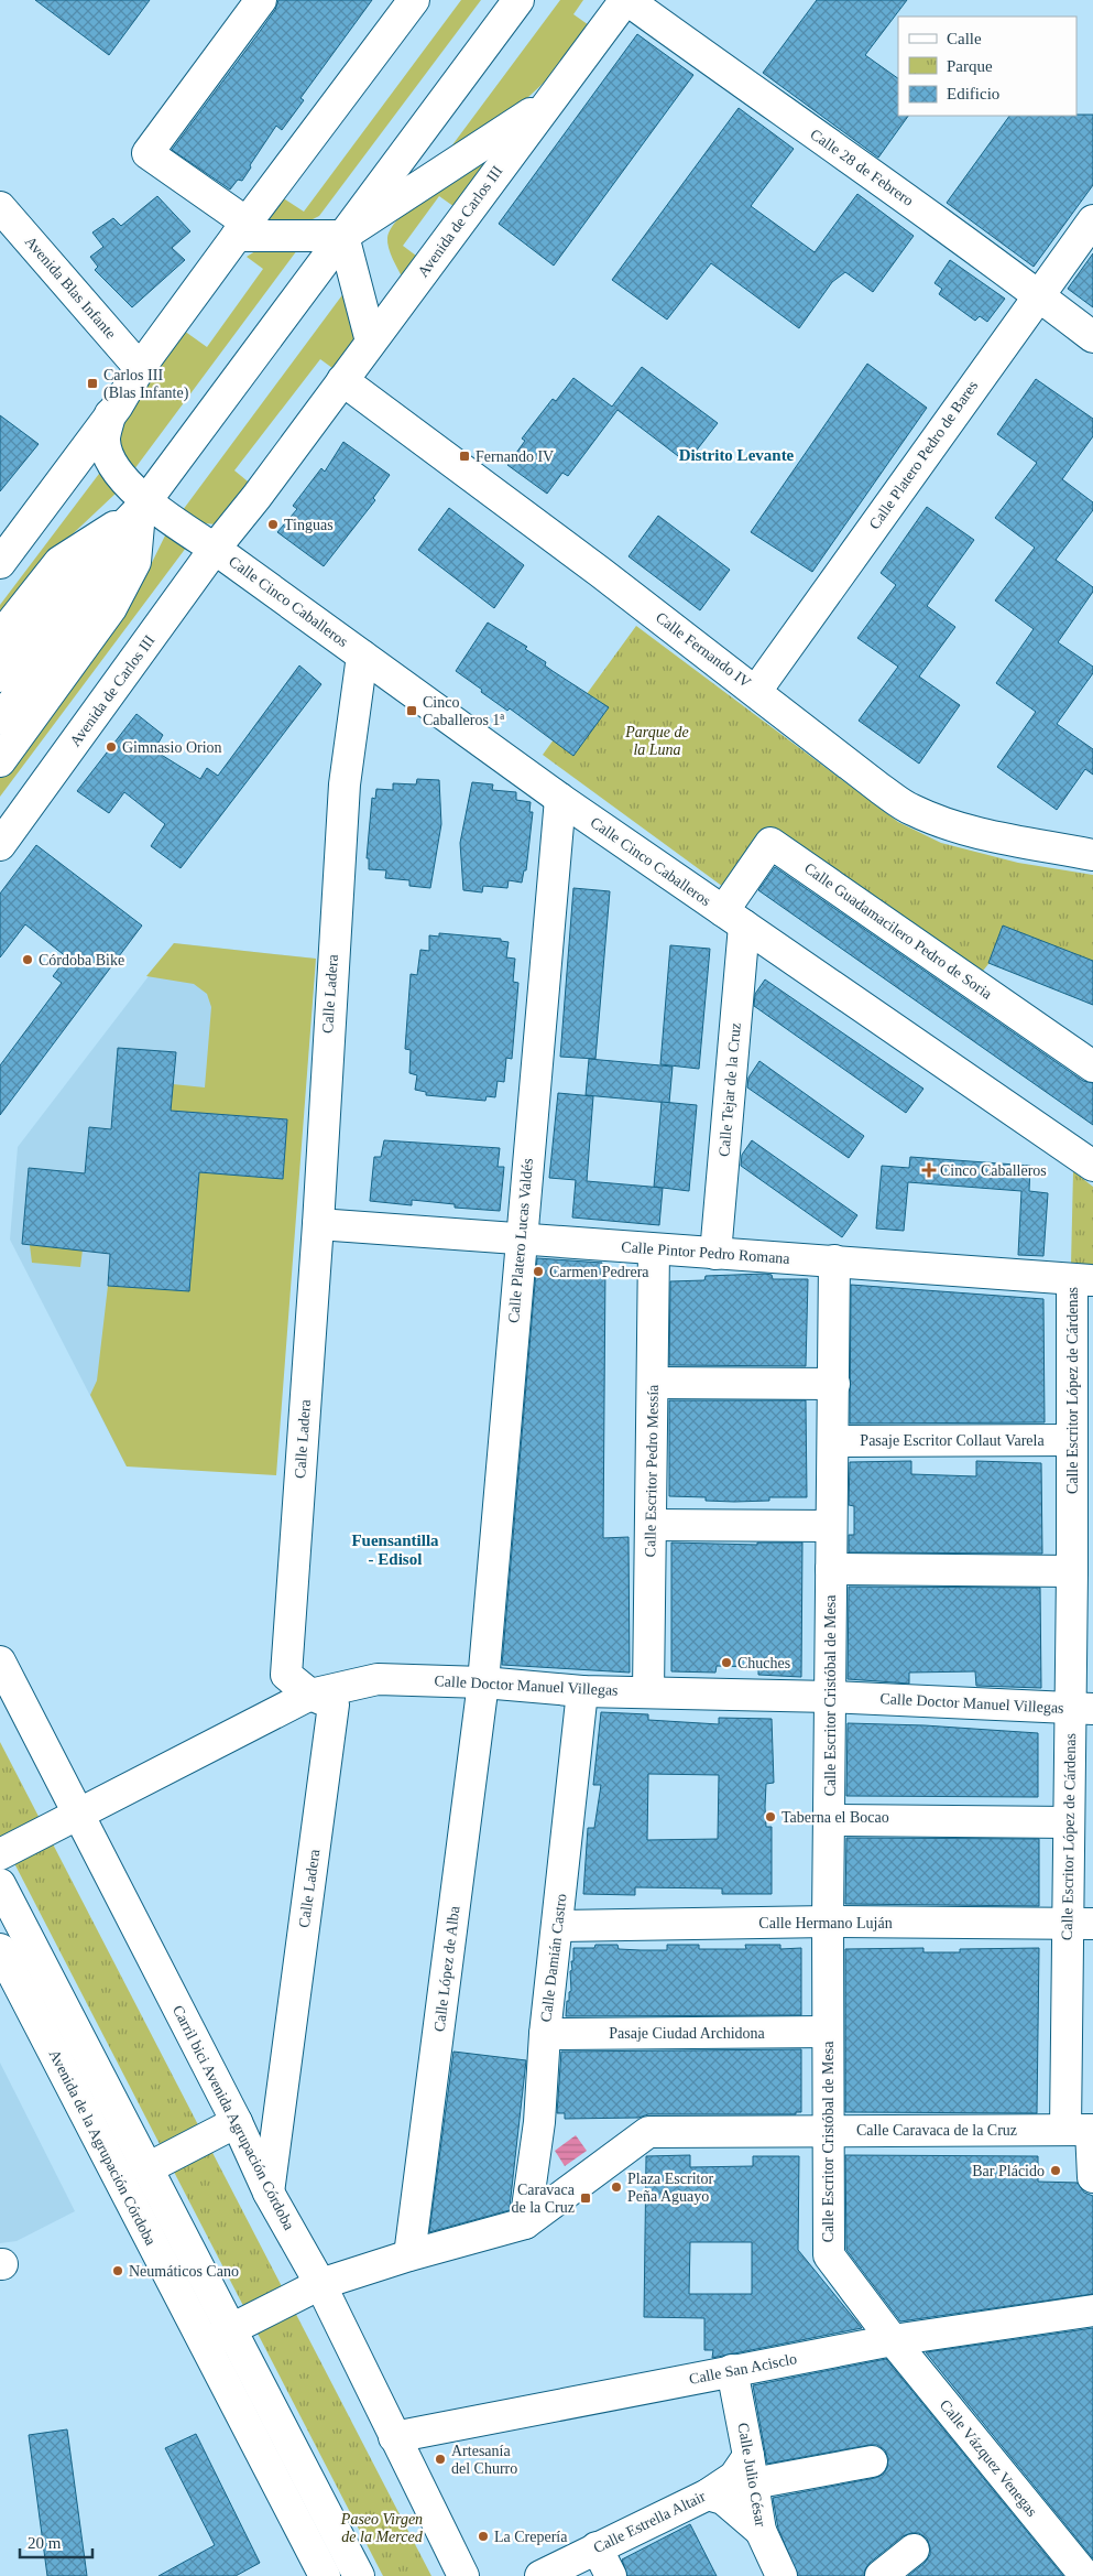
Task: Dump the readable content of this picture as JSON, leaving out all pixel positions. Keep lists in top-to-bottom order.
{
  "streets": {
    "street": [
      "Calle 28 de Febrero",
      "Avenida de Carlos III",
      "Avenida Blas Infante",
      "Calle Platero Pedro de Bares",
      "Calle Cinco Caballeros",
      "Calle Fernando IV",
      "Calle Guadamacilero Pedro de Soria",
      "Calle Ladera",
      "Calle Tejar de la Cruz",
      "Calle Platero Lucas Valdés",
      "Calle Pintor Pedro Romana",
      "Calle Escritor López de Cárdenas",
      "Pasaje Escritor Collaut Varela",
      "Calle Escritor Pedro Messía",
      "Calle Doctor Manuel Villegas",
      "Calle Escritor Cristóbal de Mesa",
      "Calle Hermano Luján",
      "Calle Damián Castro",
      "Calle López de Alba",
      "Pasaje Ciudad Archidona",
      "Carril bici Avenida Agrupación Córdoba",
      "Calle Caravaca de la Cruz",
      "Avenida de la Agrupación Córdoba",
      "Calle San Acisclo",
      "Calle Vázquez Venegas",
      "Calle Julio César",
      "Calle Estrella Altair"
    ]
  },
  "crossings": [
    ["Calle 28 de Febrero", "Avenida de Carlos III"],
    ["Calle 28 de Febrero", "Calle Platero Pedro de Bares"],
    ["Avenida de Carlos III", "Calle Cinco Caballeros"],
    ["Avenida de Carlos III", "Calle Fernando IV"],
    ["Calle Platero Pedro de Bares", "Calle Fernando IV"],
    ["Calle Cinco Caballeros", "Calle Guadamacilero Pedro de Soria"],
    ["Calle Cinco Caballeros", "Calle Ladera"],
    ["Calle Cinco Caballeros", "Calle Tejar de la Cruz"],
    ["Calle Cinco Caballeros", "Calle Platero Lucas Valdés"],
    ["Calle Guadamacilero Pedro de Soria", "Calle Tejar de la Cruz"],
    ["Calle Ladera", "Calle Pintor Pedro Romana"],
    ["Calle Ladera", "Calle Doctor Manuel Villegas"],
    ["Calle Ladera", "Carril bici Avenida Agrupación Córdoba"],
    ["Calle Tejar de la Cruz", "Calle Pintor Pedro Romana"],
    ["Calle Platero Lucas Valdés", "Calle Pintor Pedro Romana"],
    ["Calle Platero Lucas Valdés", "Calle Doctor Manuel Villegas"],
    ["Calle Platero Lucas Valdés", "Calle López de Alba"],
    ["Calle Pintor Pedro Romana", "Calle Escritor López de Cárdenas"],
    ["Calle Pintor Pedro Romana", "Calle Escritor Pedro Messía"],
    ["Calle Pintor Pedro Romana", "Calle Escritor Cristóbal de Mesa"],
    ["Calle Escritor López de Cárdenas", "Pasaje Escritor Collaut Varela"],
    ["Calle Escritor López de Cárdenas", "Calle Doctor Manuel Villegas"],
    ["Calle Escritor López de Cárdenas", "Calle Hermano Luján"],
    ["Calle Escritor López de Cárdenas", "Calle Caravaca de la Cruz"],
    ["Pasaje Escritor Collaut Varela", "Calle Escritor Cristóbal de Mesa"],
    ["Calle Escritor Pedro Messía", "Calle Doctor Manuel Villegas"],
    ["Calle Doctor Manuel Villegas", "Calle Escritor Cristóbal de Mesa"],
    ["Calle Doctor Manuel Villegas", "Calle Damián Castro"],
    ["Calle Doctor Manuel Villegas", "Calle López de Alba"],
    ["Calle Doctor Manuel Villegas", "Carril bici Avenida Agrupación Córdoba"],
    ["Calle Escritor Cristóbal de Mesa", "Calle Hermano Luján"],
    ["Calle Escritor Cristóbal de Mesa", "Pasaje Ciudad Archidona"],
    ["Calle Escritor Cristóbal de Mesa", "Calle Caravaca de la Cruz"],
    ["Calle Escritor Cristóbal de Mesa", "Calle San Acisclo"],
    ["Calle Escritor Cristóbal de Mesa", "Calle Vázquez Venegas"],
    ["Calle Hermano Luján", "Calle Damián Castro"],
    ["Calle Damián Castro", "Pasaje Ciudad Archidona"],
    ["Calle Damián Castro", "Calle Caravaca de la Cruz"],
    ["Carril bici Avenida Agrupación Córdoba", "Avenida de la Agrupación Córdoba"],
    ["Carril bici Avenida Agrupación Córdoba", "Calle San Acisclo"],
    ["Calle San Acisclo", "Calle Vázquez Venegas"],
    ["Calle San Acisclo", "Calle Julio César"],
    ["Calle Julio César", "Calle Estrella Altair"]
  ],
  "districts": ["Distrito Levante", "Fuensantilla - Edisol"],
  "parks": ["Parque de la Luna", "Paseo Virgen de la Merced"],
  "places": {
    "transit": [
      "Carlos III (Blas Infante)",
      "Fernando IV",
      "Cinco Caballeros 1ª",
      "Caravaca de la Cruz"
    ],
    "other": [
      "Tinguas",
      "Gimnasio Orion",
      "Córdoba Bike",
      "Carmen Pedrera",
      "Chuches",
      "Taberna el Bocao",
      "Bar Plácido",
      "Plaza Escritor Peña Aguayo",
      "Neumáticos Cano",
      "Artesanía del Churro",
      "La Crepería"
    ],
    "health": ["Cinco Caballeros"]
  },
  "legend": ["Calle", "Parque", "Edificio"],
  "scale_bar": "20 m"
}
